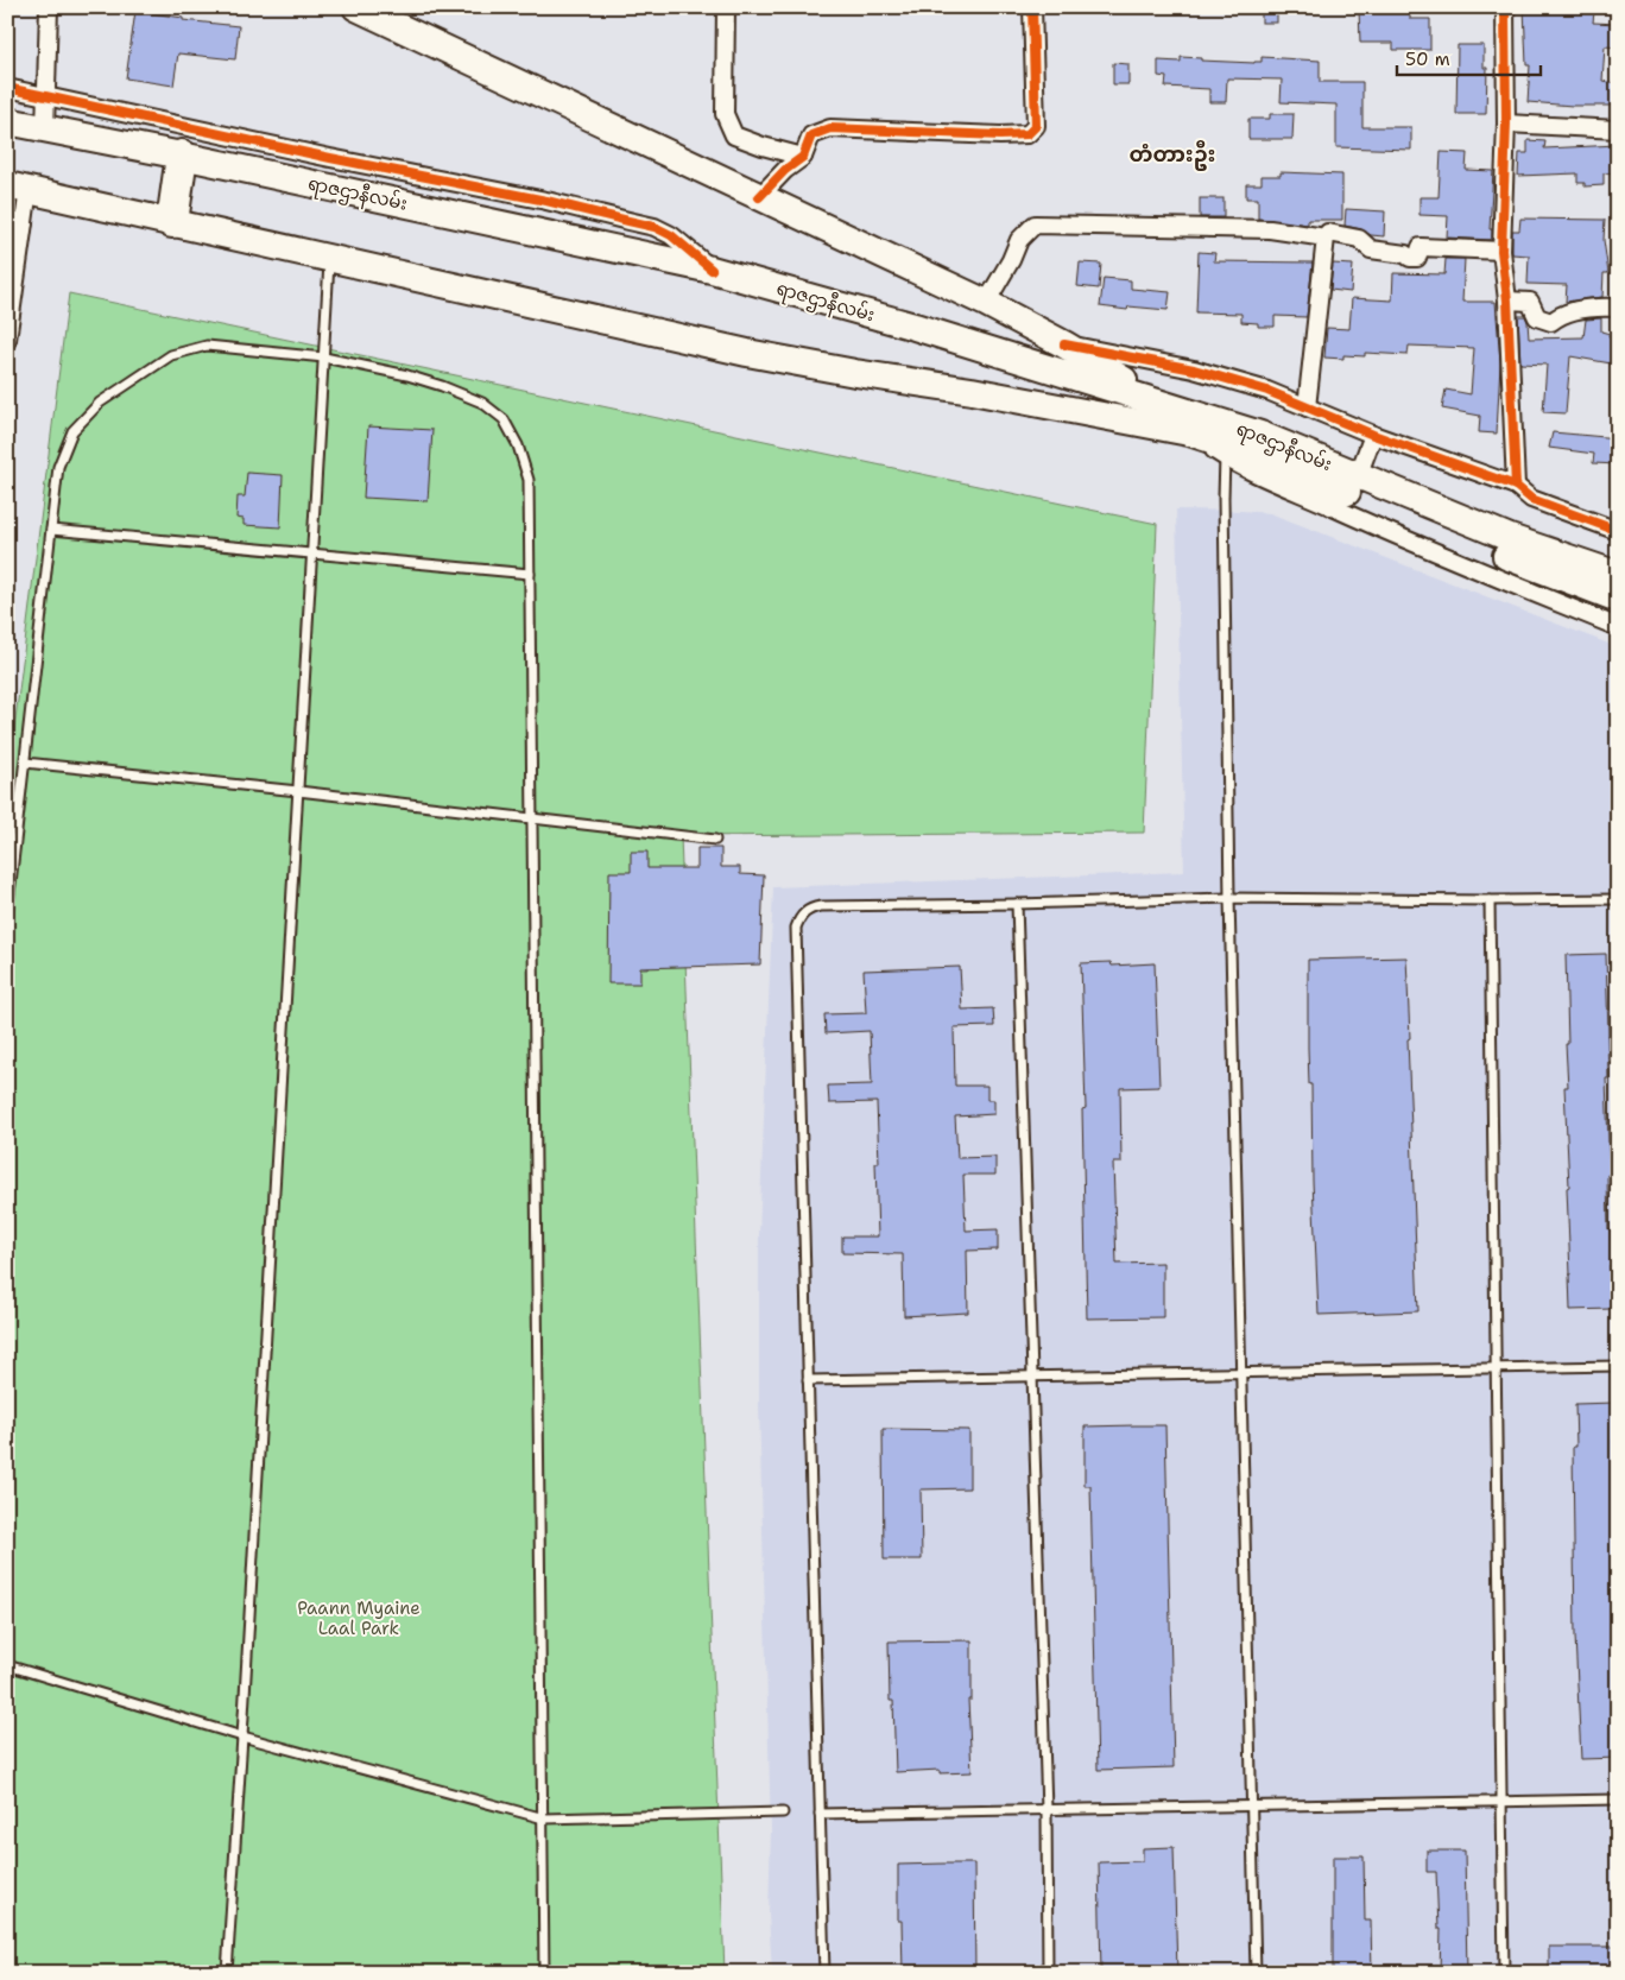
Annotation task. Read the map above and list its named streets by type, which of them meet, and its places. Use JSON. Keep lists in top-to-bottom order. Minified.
{"streets":{"main road":["ရာဇဌာနီလမ်း"]},"districts":["တံတားဦး"],"parks":["Paann Myaine Laal Park"],"scale_bar":"50 m"}
